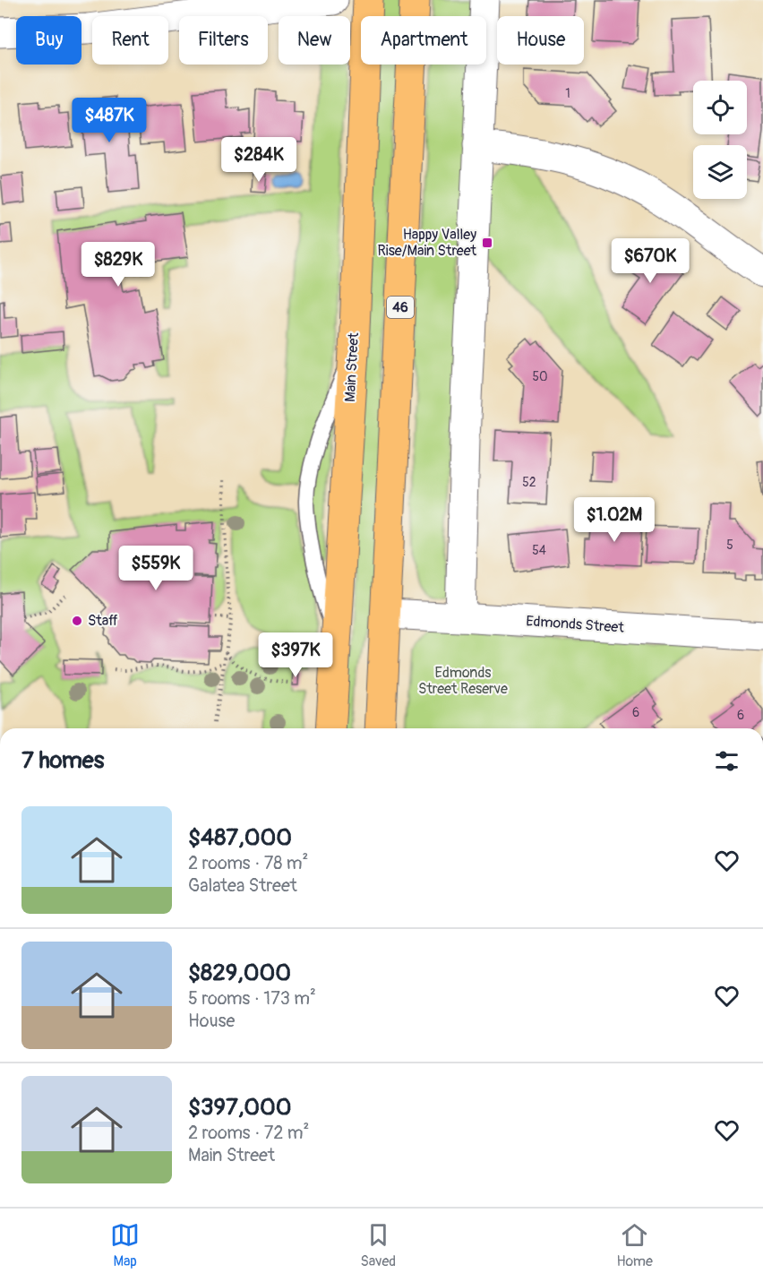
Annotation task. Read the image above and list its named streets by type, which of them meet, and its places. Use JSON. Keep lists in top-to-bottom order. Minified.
{"streets":{"main road":["46","Main Street"],"street":["Edmonds Street"]},"crossings":[["46","Edmonds Street"]],"parks":["Edmonds Street Reserve"],"places":{"transit":["Happy Valley Rise/Main Street"],"other":["Staff"]},"house_numbers":["1","50","52","5","54","6","6"],"page":{"chip":["Buy","Rent","Filters","New","Apartment","House"],"price":["$487K","$284K","$670K","$829K","$1.02M","$559K","$397K"],"heading":"7 homes","list":[{"name":"$487,000","note":"2 rooms · 78 m² · Galatea Street"},{"name":"$829,000","note":"5 rooms · 173 m² · House"},{"name":"$397,000","note":"2 rooms · 72 m² · Main Street"}],"tabs":["Map","Saved","Home"]}}
